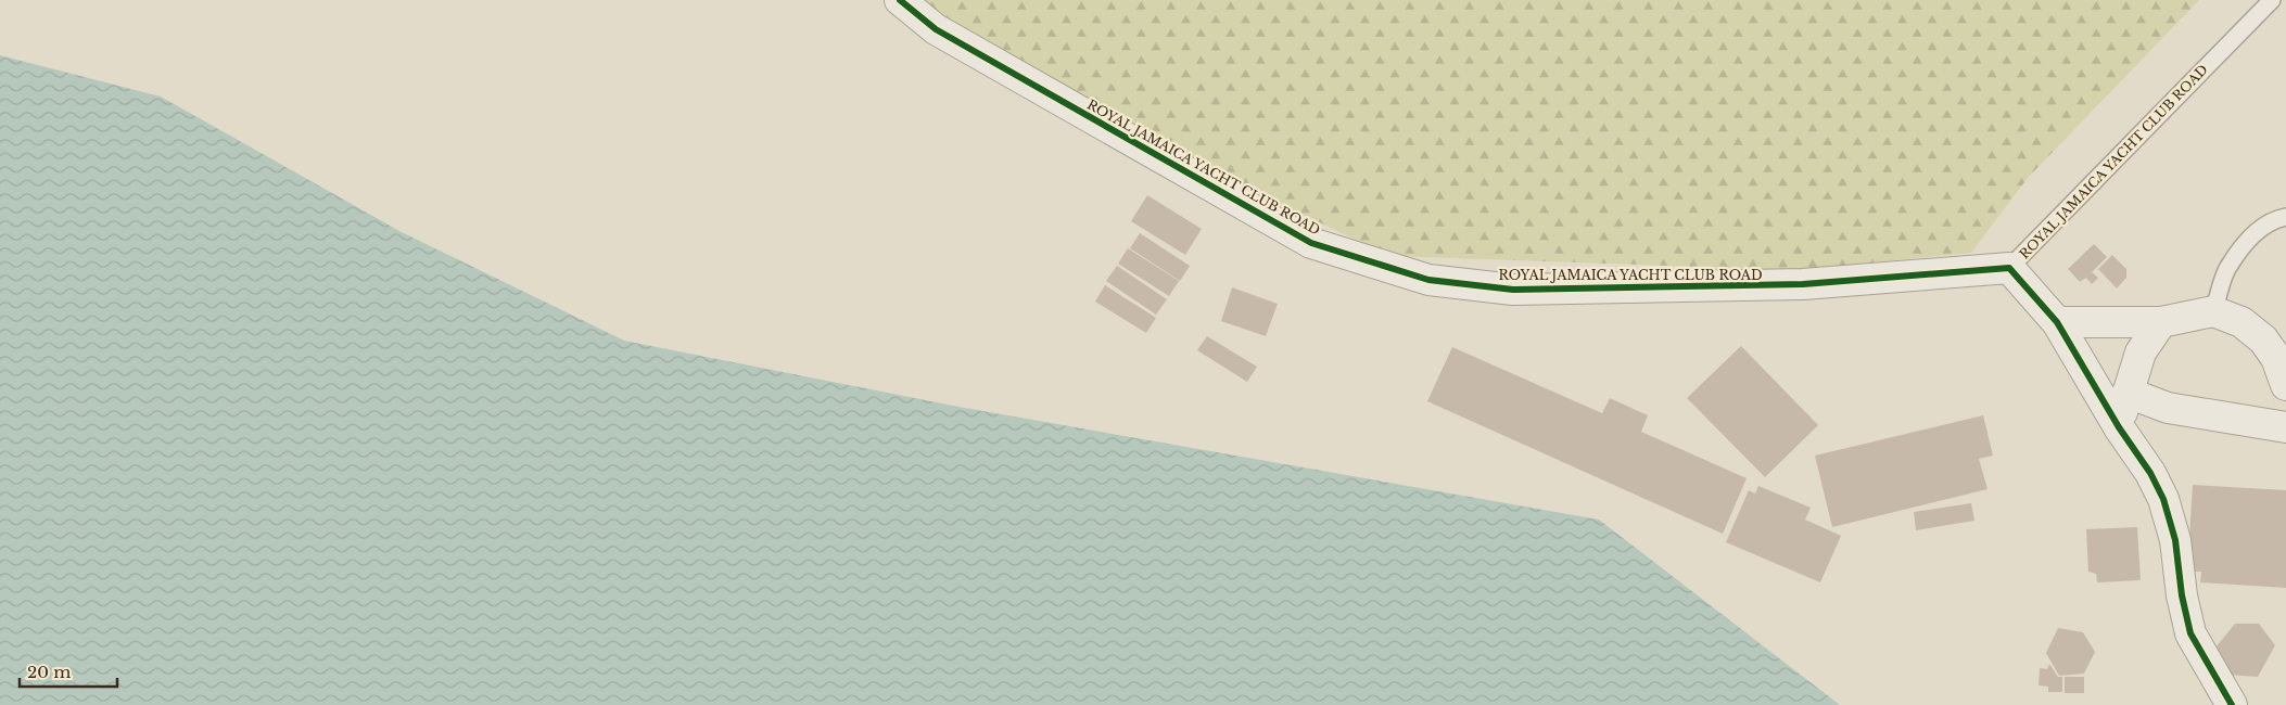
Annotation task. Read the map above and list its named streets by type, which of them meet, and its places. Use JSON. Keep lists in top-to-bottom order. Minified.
{"streets":{"street":["ROYAL JAMAICA YACHT CLUB ROAD"]},"scale_bar":"20 m"}
